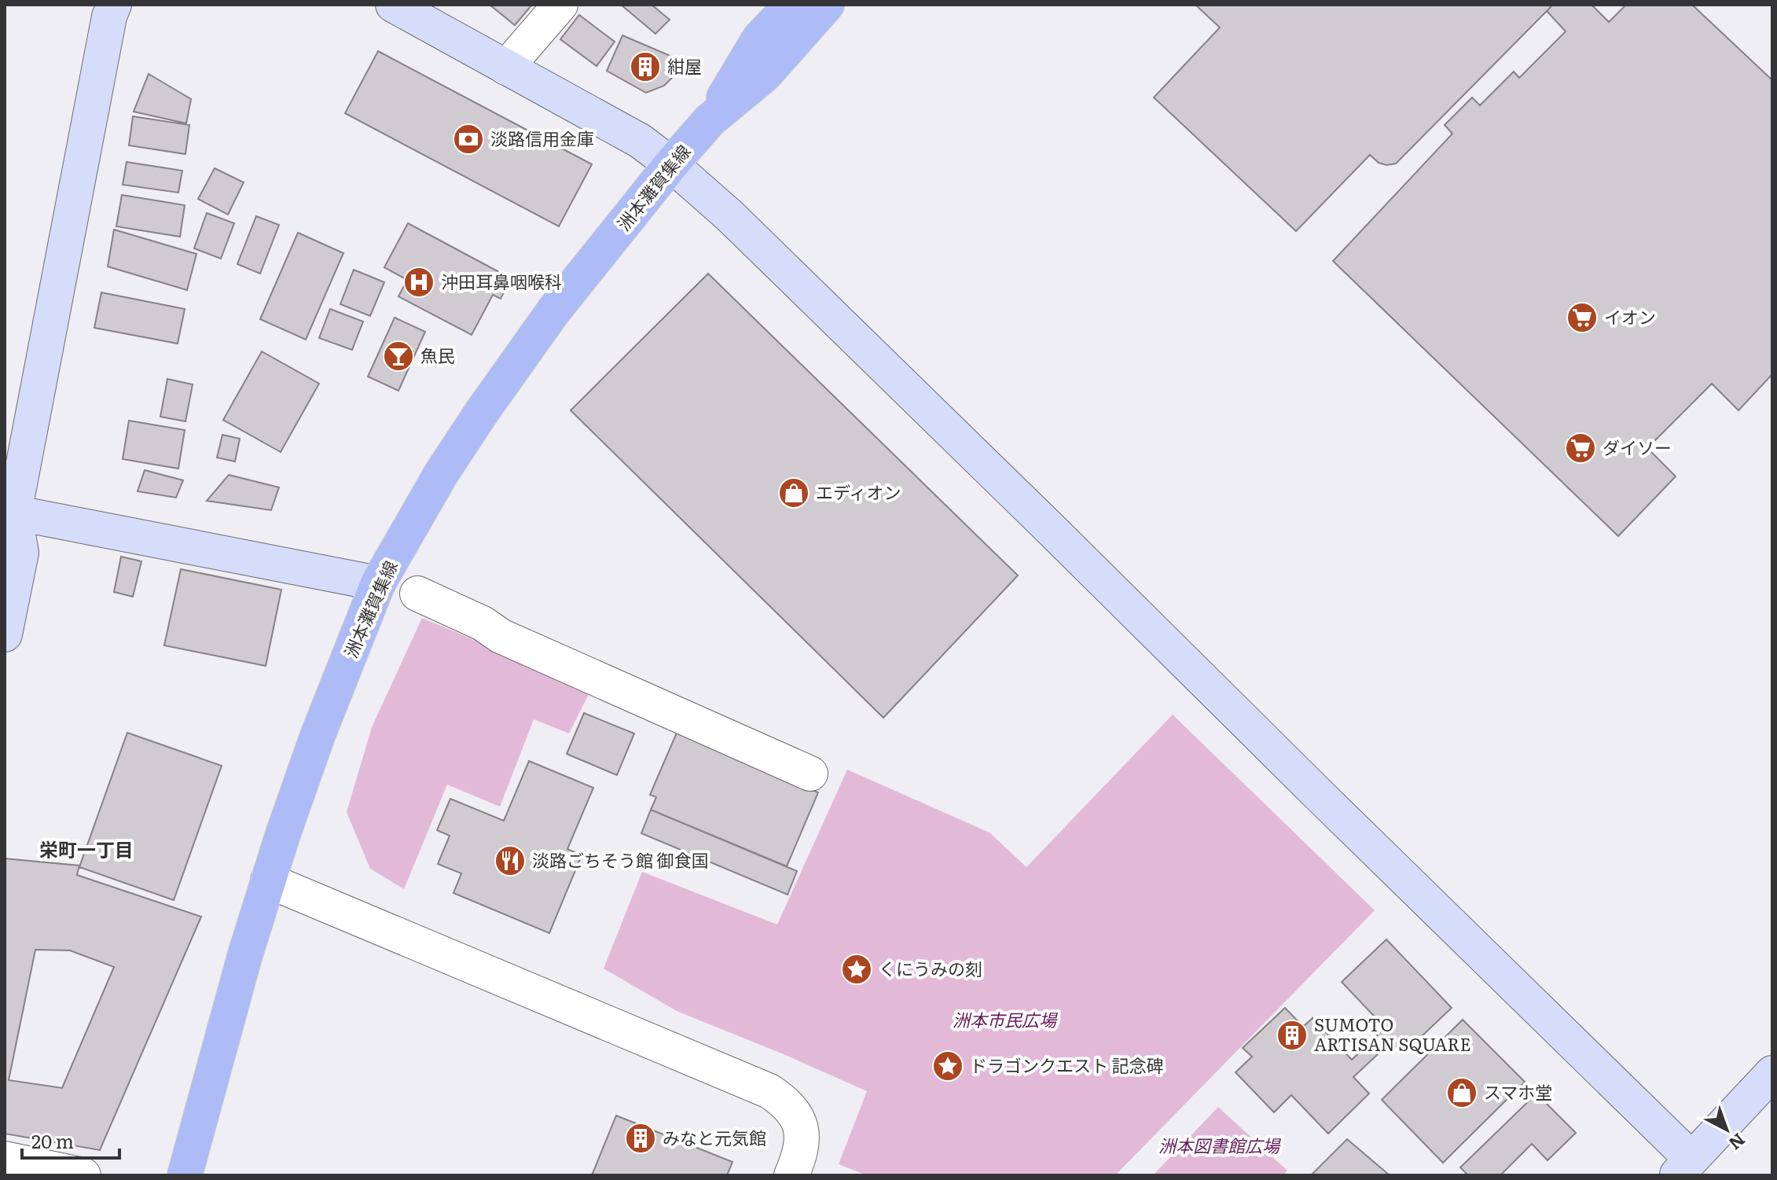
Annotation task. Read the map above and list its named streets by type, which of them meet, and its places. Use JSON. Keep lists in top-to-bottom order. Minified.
{"streets":{"main road":["洲本灘賀集線"]},"districts":["栄町一丁目"],"parks":["洲本市民広場","洲本図書館広場"],"places":{"building":["紺屋","SUMOTO ARTISAN SQUARE","みなと元気館"],"bank":["淡路信用金庫"],"hospital":["沖田耳鼻咽喉科"],"supermarket":["イオン","ダイソー"],"bar":["魚民"],"shop":["エディオン","スマホ堂"],"restaurant":["淡路ごちそう館 御食国"],"place":["くにうみの刻","ドラゴンクエスト 記念碑"]},"scale_bar":"20 m","north":"bottom right"}
